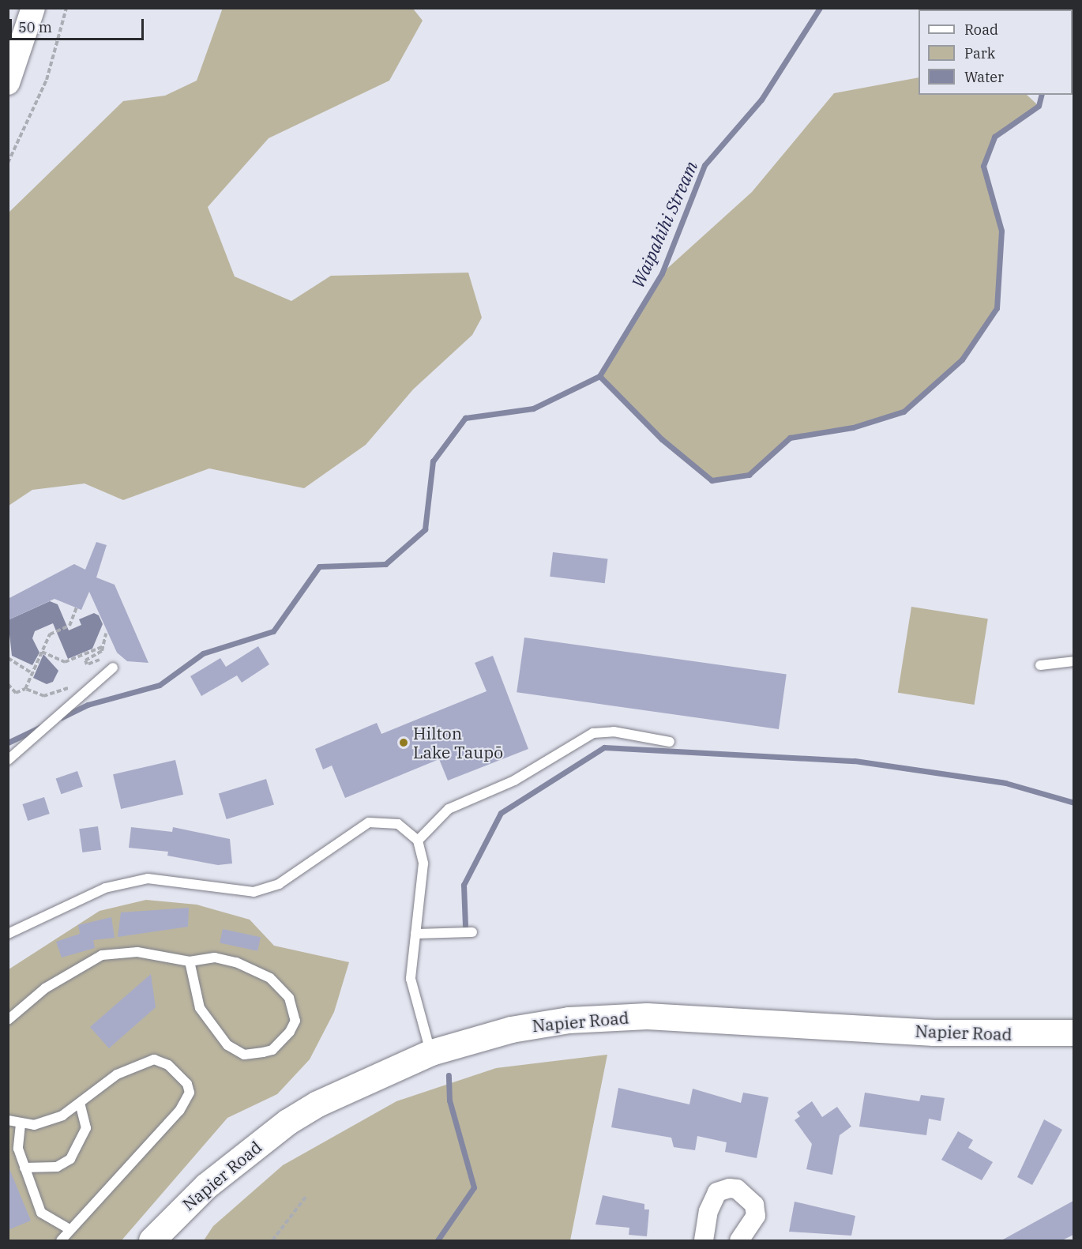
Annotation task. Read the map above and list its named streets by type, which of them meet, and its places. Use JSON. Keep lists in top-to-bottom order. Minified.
{"streets":{"main road":["Napier Road"]},"water":["Waipahihi Stream"],"places":["Hilton Lake Taupō"],"legend":["Road","Park","Water"],"scale_bar":"50 m"}
